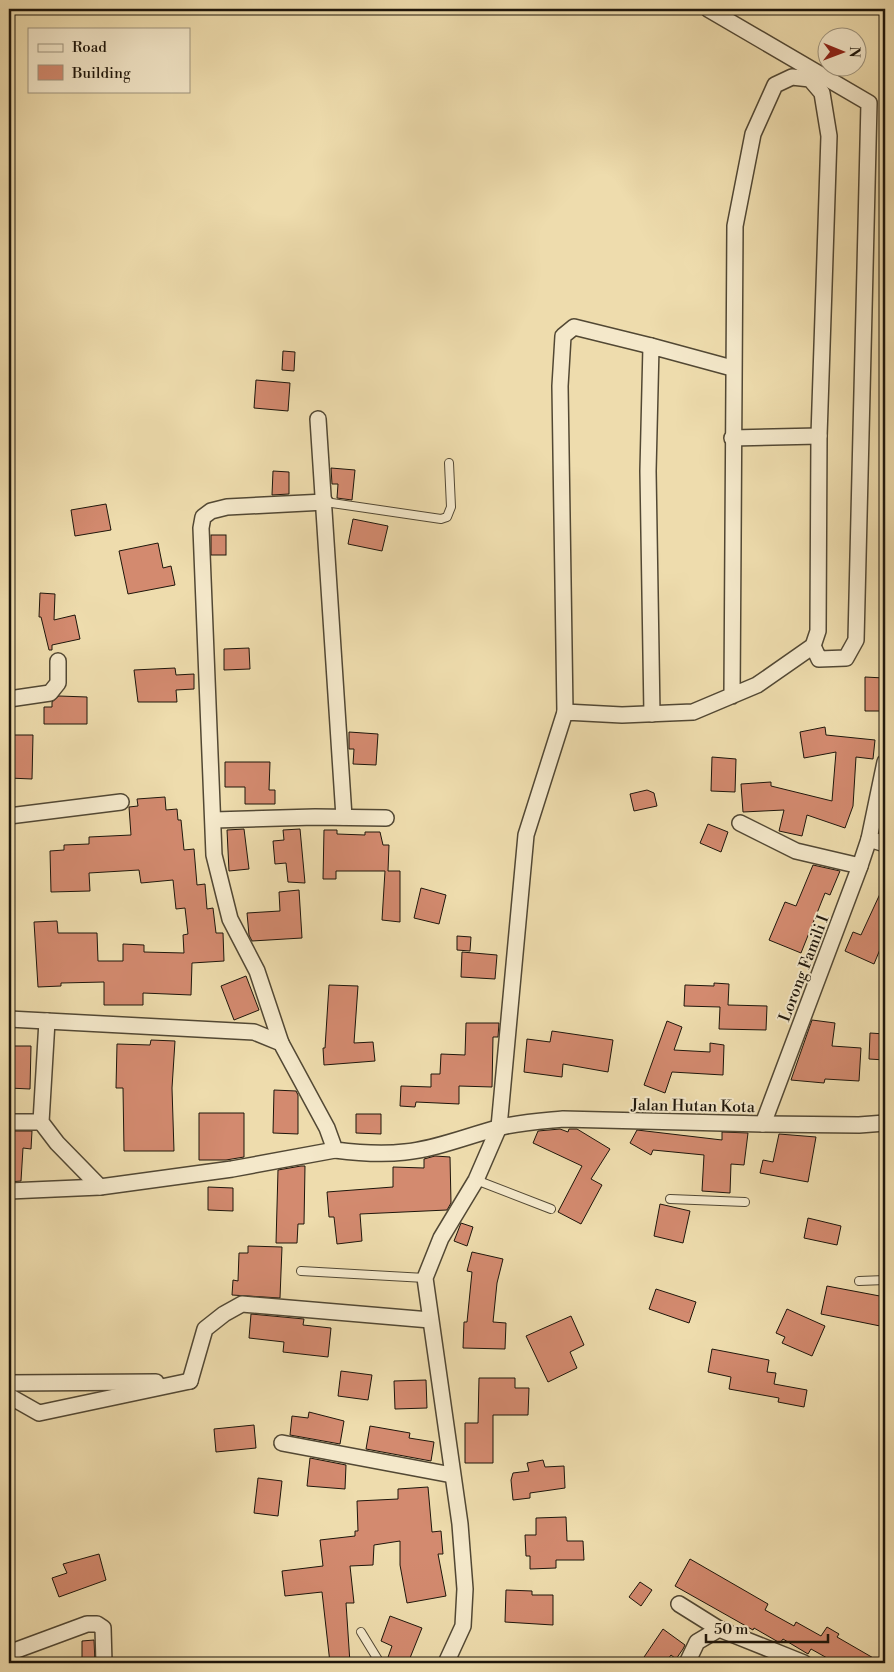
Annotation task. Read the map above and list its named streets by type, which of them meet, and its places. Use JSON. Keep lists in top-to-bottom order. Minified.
{"streets":{"street":["Lorong Famili I","Jalan Hutan Kota"]},"crossings":[["Lorong Famili I","Jalan Hutan Kota"]],"legend":["Road","Building"],"scale_bar":"50 m","north":"right"}
